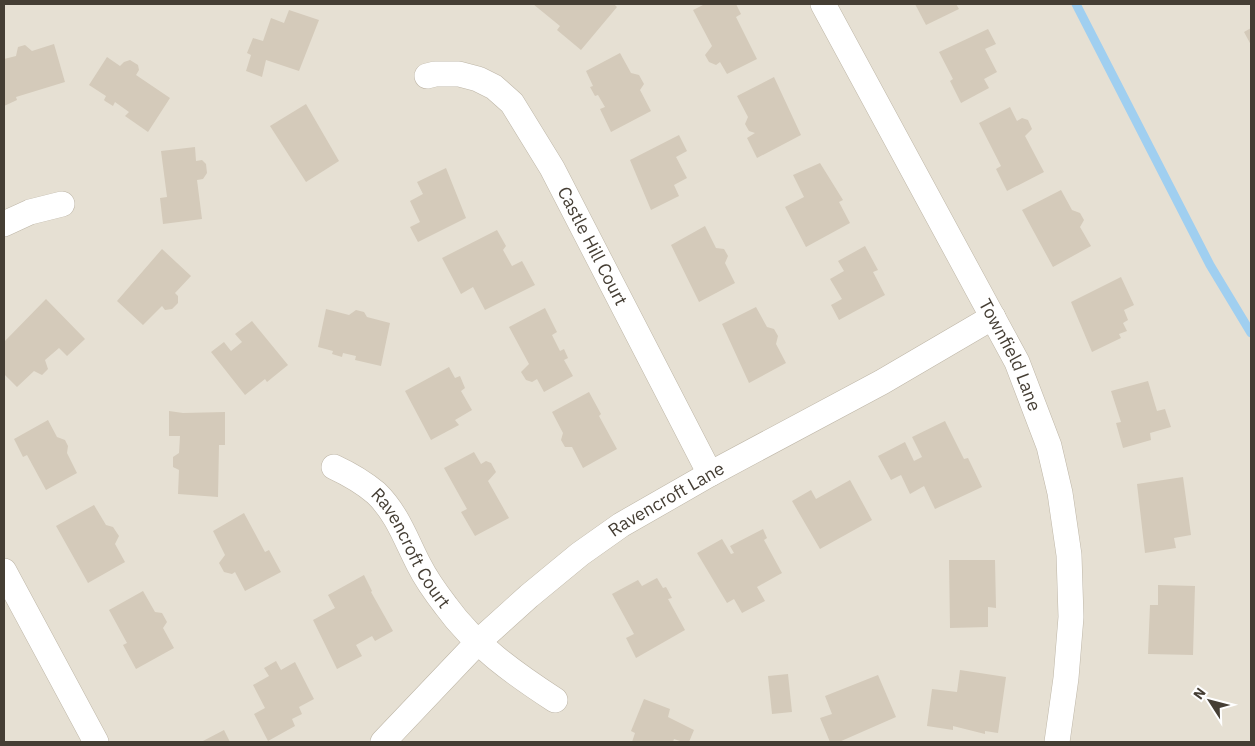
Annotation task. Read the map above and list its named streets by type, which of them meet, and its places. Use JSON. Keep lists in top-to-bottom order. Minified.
{"streets":{"street":["Castle Hill Court","Townfield Lane","Ravencroft Lane","Ravencroft Court"]},"crossings":[["Castle Hill Court","Ravencroft Lane"],["Townfield Lane","Ravencroft Lane"],["Ravencroft Lane","Ravencroft Court"]],"north":"top left"}
